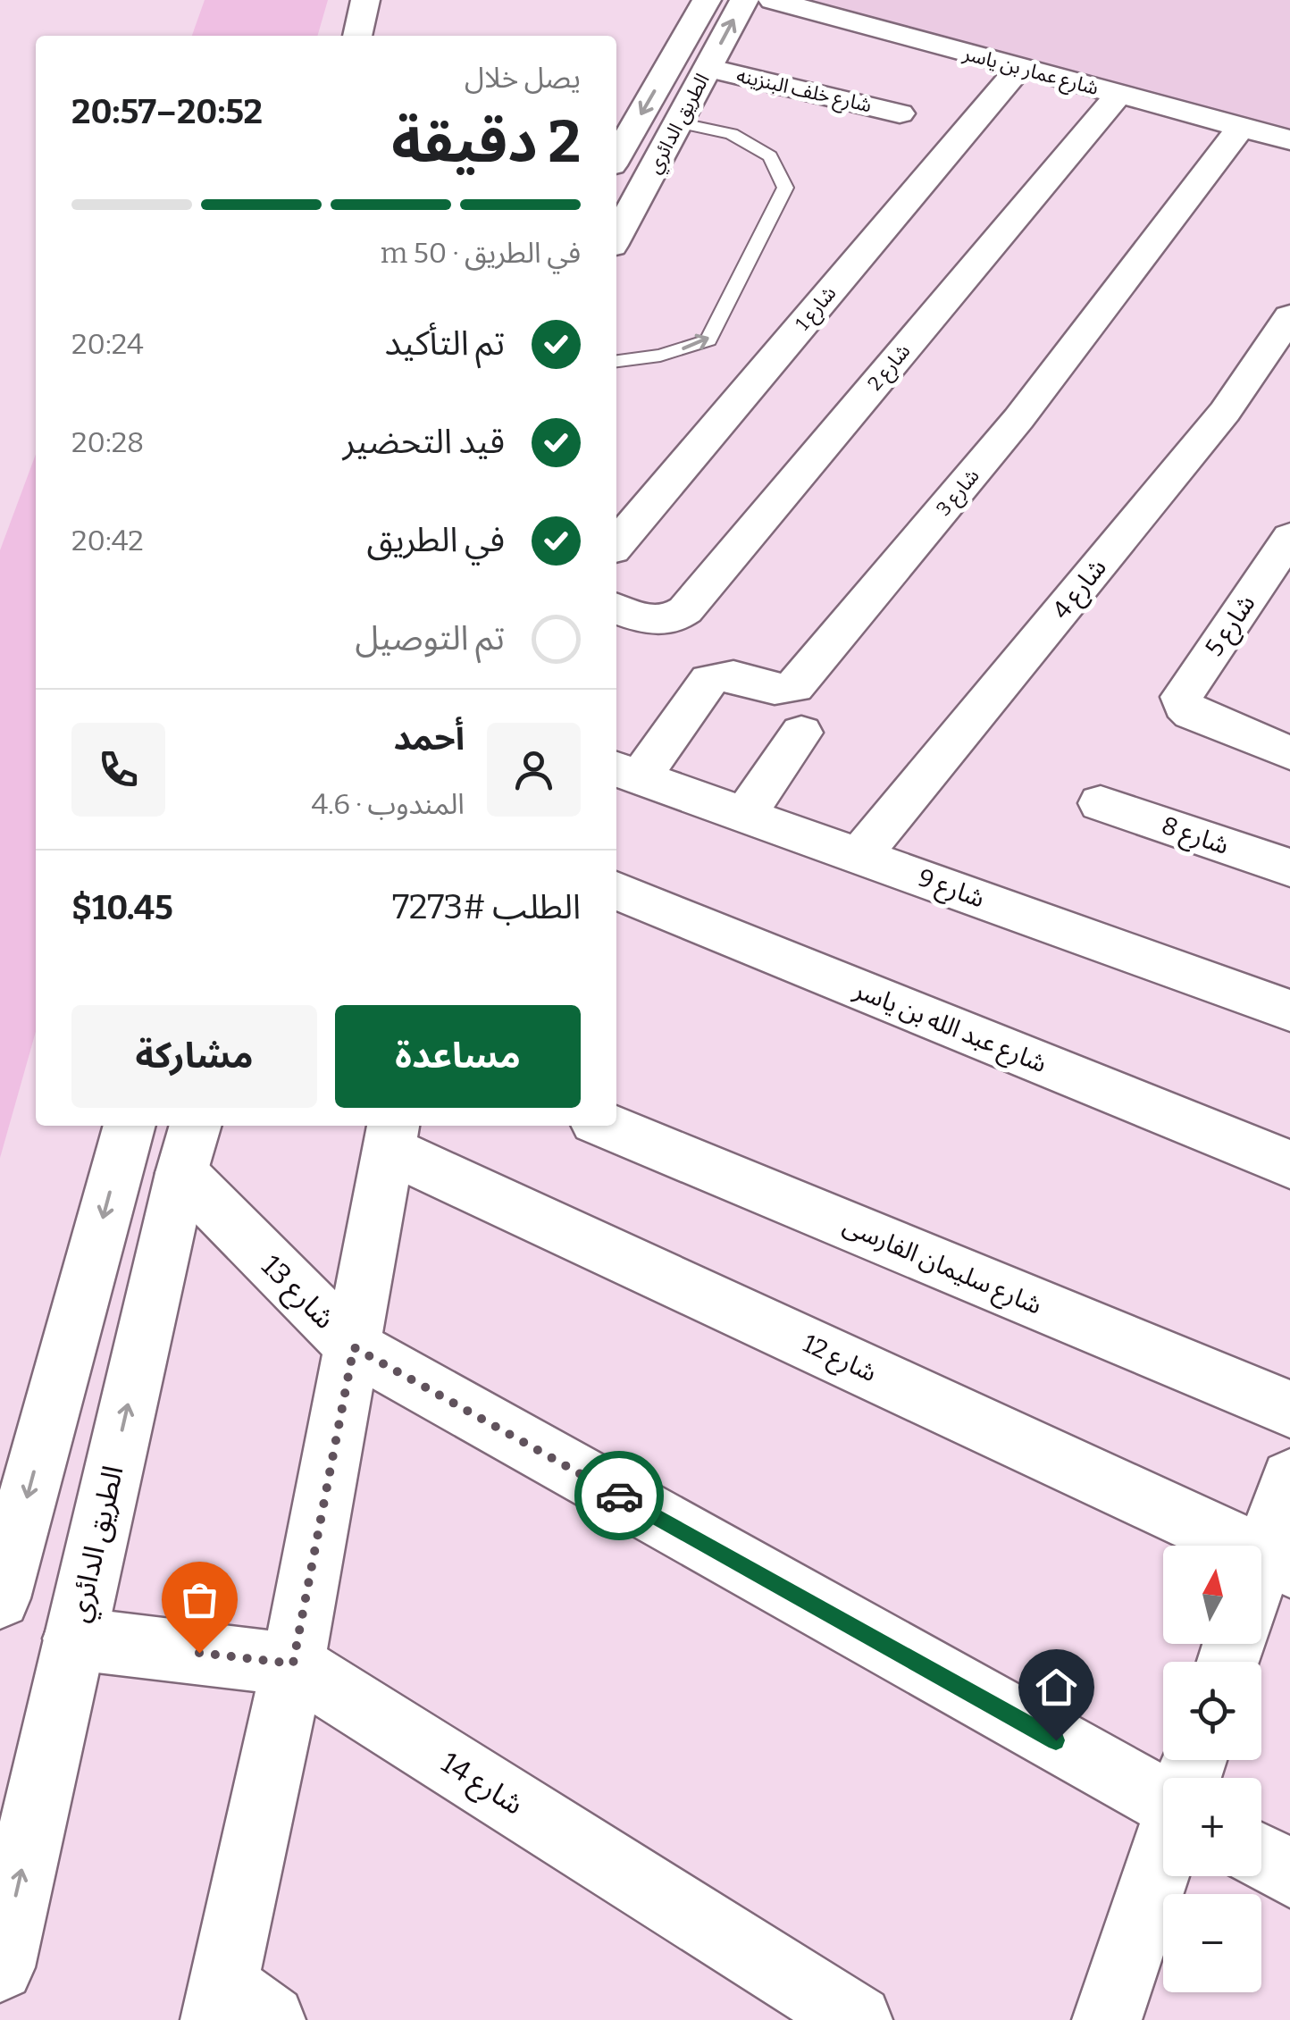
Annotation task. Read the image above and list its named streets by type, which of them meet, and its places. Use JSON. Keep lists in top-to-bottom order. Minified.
{"streets":{"street":["شارع عمار بن ياسر","شارع خلف البنزينه","الطريق الدائري","شارع 1","شارع 2","شارع 3","شارع 4","شارع 5","شارع 8","شارع 9","شارع عبد الله بن ياسر","شارع سليمان الفارسى","شارع 13","شارع 12","شارع 14"]},"crossings":[["شارع عمار بن ياسر","شارع 1"],["شارع عمار بن ياسر","شارع 2"],["شارع عمار بن ياسر","شارع 3"],["شارع خلف البنزينه","الطريق الدائري"],["الطريق الدائري","شارع 13"],["الطريق الدائري","شارع 14"],["شارع 3","شارع 9"],["شارع 4","شارع 9"]],"north":"top","page":{"heading":["2 دقيقة","يصل خلال","20:52–20:57"],"panel":["أحمد","المندوب · 4.6","الطلب #7273","$10.45"],"bar":"في الطريق · 50 m","list":[["تم التأكيد","20:24"],["قيد التحضير","20:28"],["في الطريق","20:42"],"تم التوصيل"],"buttons":["مساعدة","مشاركة"],"map_buttons":["+","−"]}}
